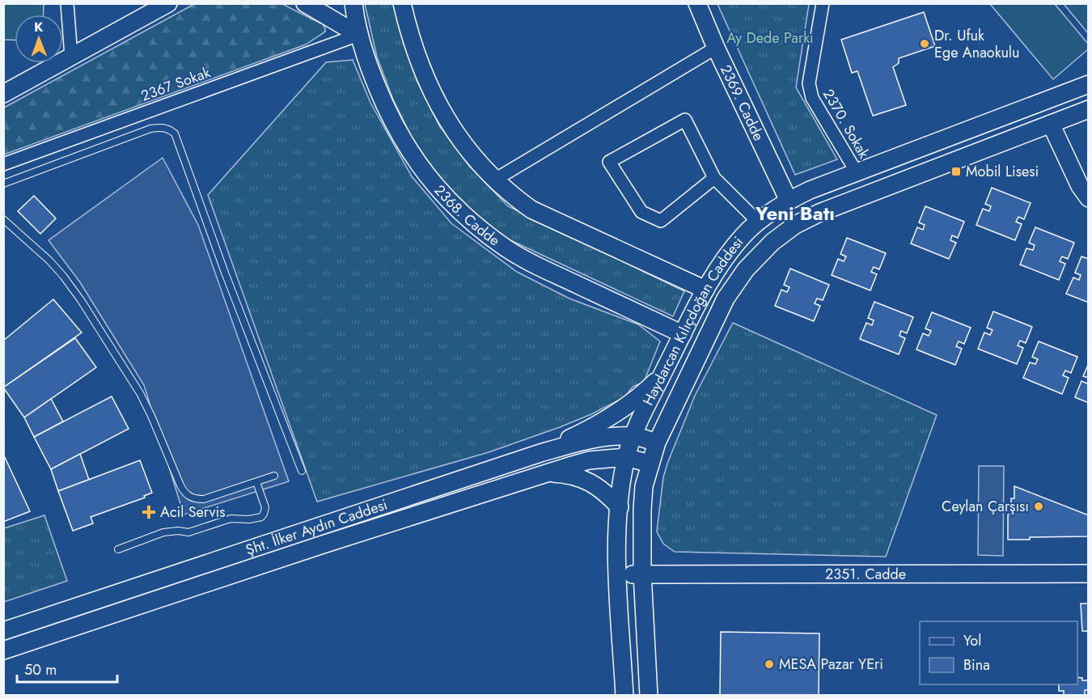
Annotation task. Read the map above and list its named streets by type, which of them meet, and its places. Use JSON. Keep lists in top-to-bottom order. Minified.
{"streets":{"main road":["2369. Cadde","2368. Cadde","Haydarcan Kılıçdoğan Caddesi","Şht. İlker Aydın Caddesi","2351. Cadde"],"street":["2367 Sokak","2370. Sokak"]},"crossings":[["2367 Sokak","2368. Cadde"],["2369. Cadde","Haydarcan Kılıçdoğan Caddesi"],["2370. Sokak","Haydarcan Kılıçdoğan Caddesi"],["2368. Cadde","Haydarcan Kılıçdoğan Caddesi"],["Haydarcan Kılıçdoğan Caddesi","Şht. İlker Aydın Caddesi"],["Haydarcan Kılıçdoğan Caddesi","2351. Cadde"]],"districts":["Yeni Batı"],"parks":["Ay Dede Parkı"],"places":{"other":["Dr. Ufuk Ege Anaokulu","Ceylan Çarşısı","MESA Pazar YEri"],"transit":["Mobil Lisesi"],"health":["Acil Servis"]},"legend":["Yol","Bina"],"scale_bar":"50 m","north":"top"}
